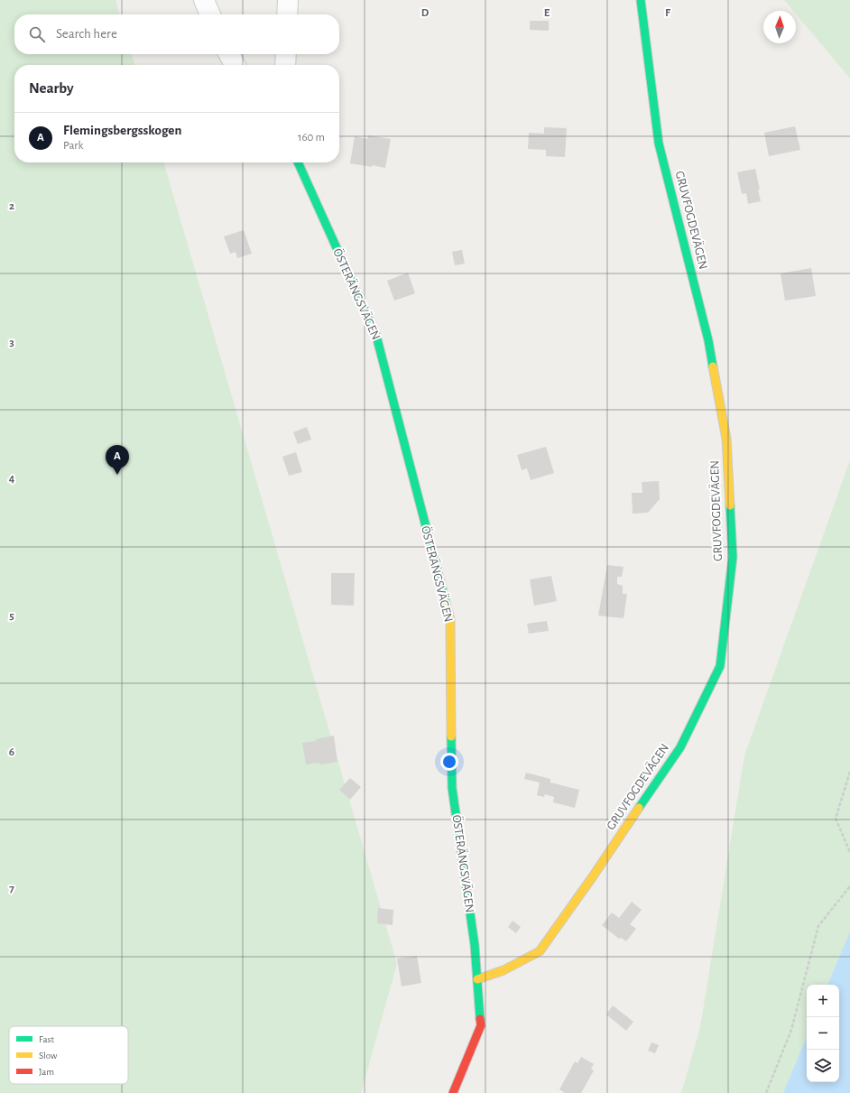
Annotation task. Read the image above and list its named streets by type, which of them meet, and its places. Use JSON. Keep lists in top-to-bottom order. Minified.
{"streets":{"street":["GRUVFOGDEVÄGEN","ÖSTERÄNGSVÄGEN"]},"crossings":[["GRUVFOGDEVÄGEN","ÖSTERÄNGSVÄGEN"]],"legend":["Fast","Slow","Jam"],"north":"top","page":{"search":"Search here","heading":"Nearby","list":[{"mark":"A","name":"Flemingsbergsskogen","note":"Park","value":"160 m"}],"pins":"A","map_buttons":["+","−"]},"grid":{"columns":["D","E","F"],"rows":["2","3","4","5","6","7"]}}
